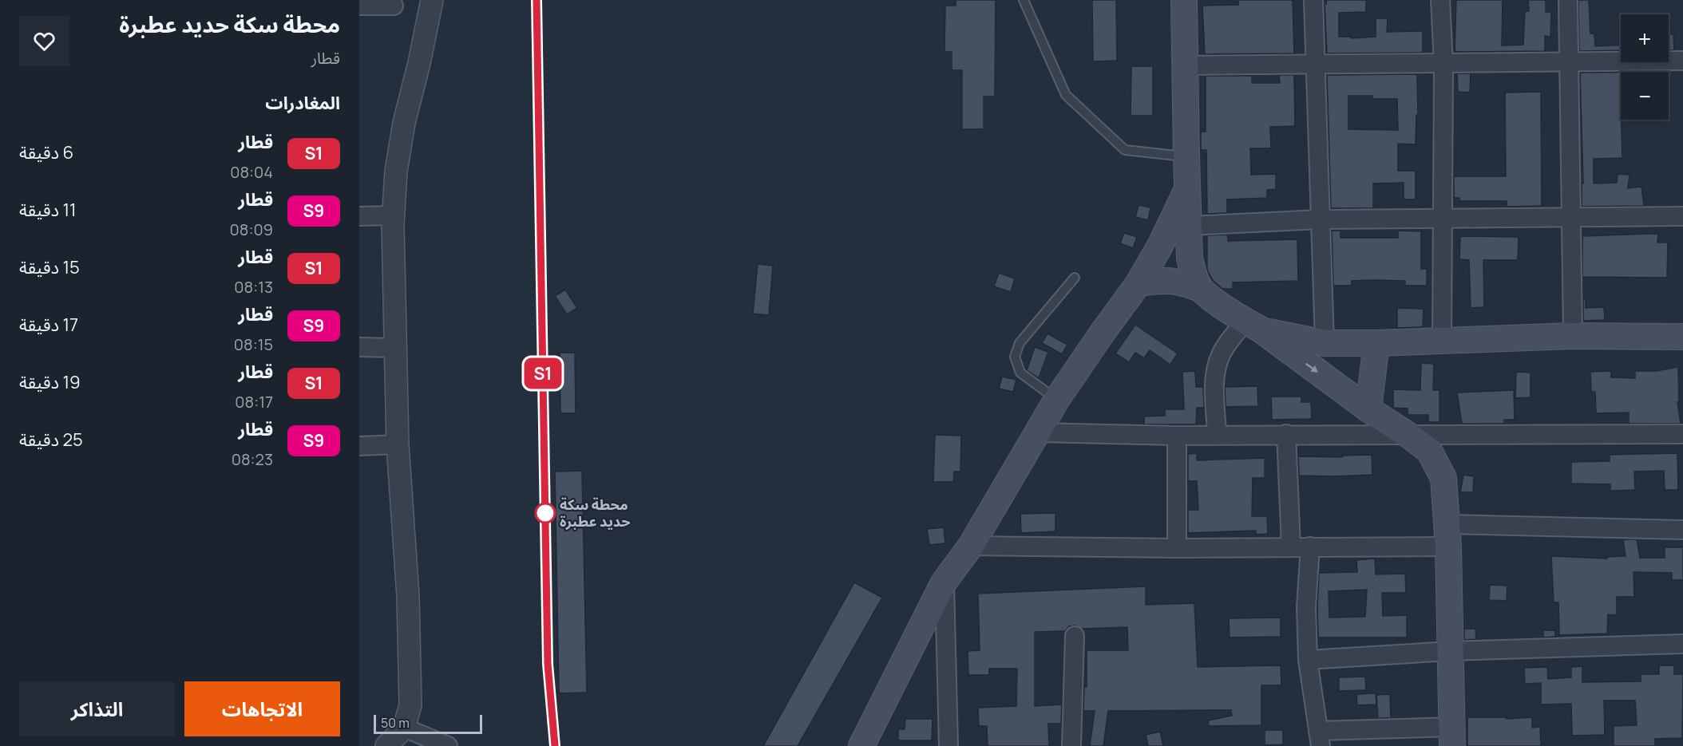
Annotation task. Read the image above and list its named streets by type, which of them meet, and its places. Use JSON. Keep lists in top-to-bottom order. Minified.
{"places":["محطة سكة حديد عطبرة"],"scale_bar":"50 m","page":{"on_map":"S1","heading":[["محطة سكة حديد عطبرة","قطار"],"المغادرات"],"map_buttons":["+","−"],"list":[{"mark":"S1","name":"قطار","note":"08:04","value":"6 دقيقة"},{"mark":"S9","name":"قطار","note":"08:09","value":"11 دقيقة"},{"mark":"S1","name":"قطار","note":"08:13","value":"15 دقيقة"},{"mark":"S9","name":"قطار","note":"08:15","value":"17 دقيقة"},{"mark":"S1","name":"قطار","note":"08:17","value":"19 دقيقة"},{"mark":"S9","name":"قطار","note":"08:23","value":"25 دقيقة"}],"buttons":["الاتجاهات","التذاكر"],"scale":"50 m"}}
